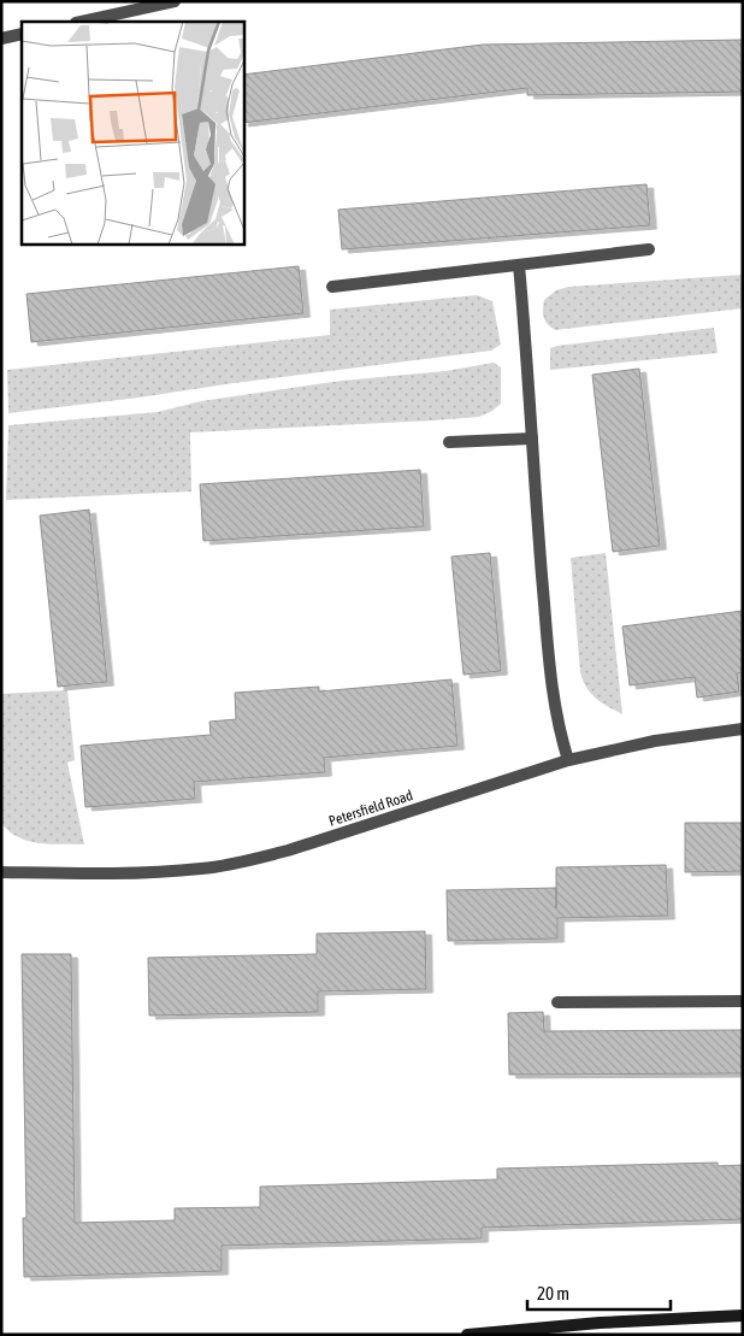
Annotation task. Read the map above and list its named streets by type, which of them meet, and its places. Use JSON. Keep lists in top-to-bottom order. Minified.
{"streets":{"street":["Petersfield Road"]},"scale_bar":"20 m"}
